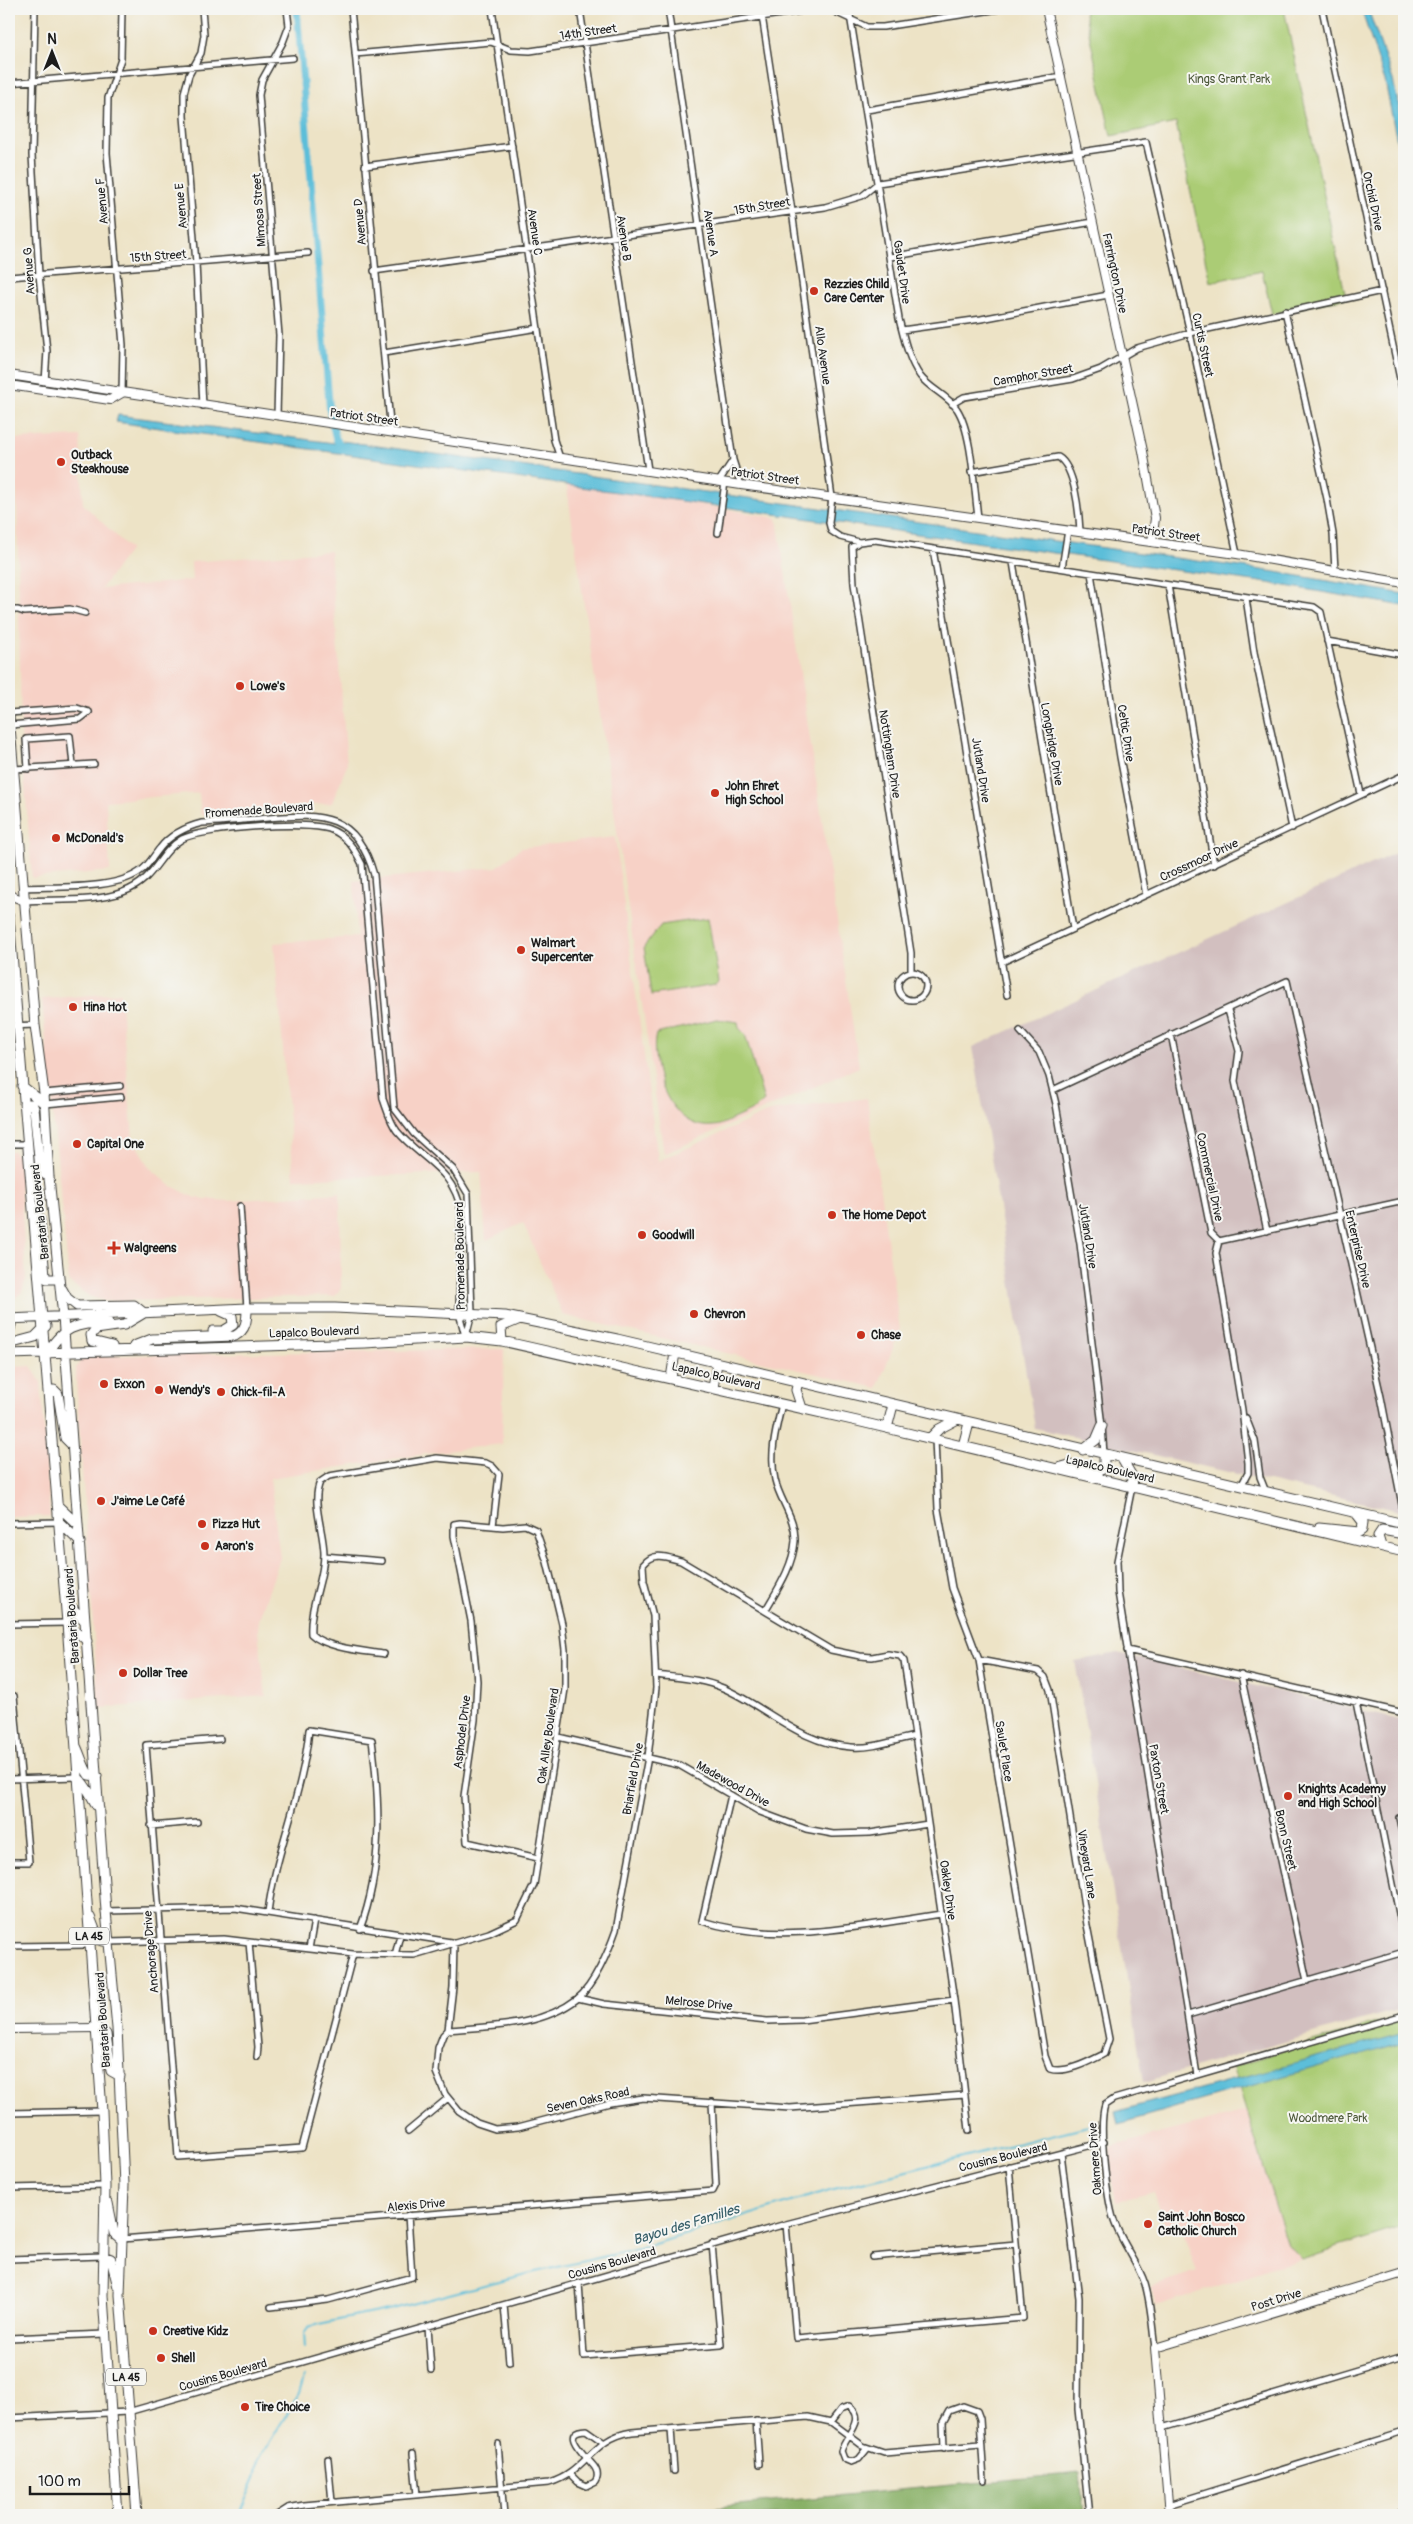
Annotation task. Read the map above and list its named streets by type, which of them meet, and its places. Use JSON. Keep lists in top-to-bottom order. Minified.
{"streets":{"main road":["Farrington Drive","Patriot Street","Barataria Boulevard","Lapalco Boulevard","LA 45","Oakmere Drive","Post Drive"],"street":["14th Street","Avenue F","Orchid Drive","Avenue E","15th Street","Mimosa Street","Avenue D","Avenue C","Avenue A","Avenue B","Avenue G","Gaudet Drive","Curtis Street","Allo Avenue","Camphor Street","Celtic Drive","Longbridge Drive","Nottingham Drive","Jutland Drive","Promenade Boulevard","Crossmoor Drive","Commercial Drive","Enterprise Drive","Asphodel Drive","Oak Alley Boulevard","Saulet Place","Briarfield Drive","Paxton Street","Madewood Drive","Bonn Street","Vineyard Lane","Oakley Drive","Anchorage Drive","Melrose Drive","Seven Oaks Road","Cousins Boulevard","Alexis Drive"]},"crossings":[["14th Street","Avenue D"],["14th Street","Avenue C"],["14th Street","Avenue A"],["14th Street","Avenue B"],["14th Street","Gaudet Drive"],["14th Street","Allo Avenue"],["Avenue F","15th Street"],["Avenue F","Patriot Street"],["Orchid Drive","Camphor Street"],["Avenue E","15th Street"],["Avenue E","Patriot Street"],["15th Street","Mimosa Street"],["15th Street","Avenue D"],["15th Street","Avenue C"],["15th Street","Avenue A"],["15th Street","Avenue B"],["15th Street","Avenue G"],["15th Street","Gaudet Drive"],["15th Street","Farrington Drive"],["15th Street","Curtis Street"],["15th Street","Allo Avenue"],["Mimosa Street","Patriot Street"],["Avenue D","Patriot Street"],["Avenue C","Patriot Street"],["Avenue A","Patriot Street"],["Avenue B","Patriot Street"],["Avenue G","Patriot Street"],["Gaudet Drive","Camphor Street"],["Gaudet Drive","Patriot Street"],["Farrington Drive","Camphor Street"],["Farrington Drive","Patriot Street"],["Curtis Street","Camphor Street"],["Curtis Street","Patriot Street"],["Allo Avenue","Patriot Street"],["Allo Avenue","Nottingham Drive"],["Celtic Drive","Crossmoor Drive"],["Longbridge Drive","Crossmoor Drive"],["Jutland Drive","Crossmoor Drive"],["Jutland Drive","Lapalco Boulevard"],["Promenade Boulevard","Barataria Boulevard"],["Promenade Boulevard","Lapalco Boulevard"],["Commercial Drive","Lapalco Boulevard"],["Barataria Boulevard","Lapalco Boulevard"],["Barataria Boulevard","Oak Alley Boulevard"],["Barataria Boulevard","Cousins Boulevard"],["Barataria Boulevard","Alexis Drive"],["Enterprise Drive","Lapalco Boulevard"],["Lapalco Boulevard","Saulet Place"],["Lapalco Boulevard","Paxton Street"],["Asphodel Drive","Oak Alley Boulevard"],["Oak Alley Boulevard","Madewood Drive"],["Oak Alley Boulevard","Anchorage Drive"],["Oak Alley Boulevard","Seven Oaks Road"],["Saulet Place","Vineyard Lane"],["Briarfield Drive","Madewood Drive"],["Briarfield Drive","Oakley Drive"],["Briarfield Drive","Melrose Drive"],["Paxton Street","Oakmere Drive"],["Madewood Drive","Oakley Drive"],["Oakley Drive","Melrose Drive"],["Oakley Drive","Seven Oaks Road"],["Seven Oaks Road","Alexis Drive"],["Cousins Boulevard","Oakmere Drive"],["Oakmere Drive","Post Drive"]],"water":["Bayou des Familles"],"parks":["Kings Grant Park","Woodmere Park"],"places":{"other":["Rezzies Child Care Center","Outback Steakhouse","Lowe's","John Ehret High School","McDonald's","Walmart Supercenter","Hina Hot","Capital One","The Home Depot","Goodwill","Chevron","Chase","Exxon","Wendy's","Chick-fil-A","J'aime Le Café","Pizza Hut","Aaron's","Dollar Tree","Knights Academy and High School","Saint John Bosco Catholic Church","Creative Kidz","Shell","Tire Choice"],"health":["Walgreens"]},"scale_bar":"100 m","north":"top"}
